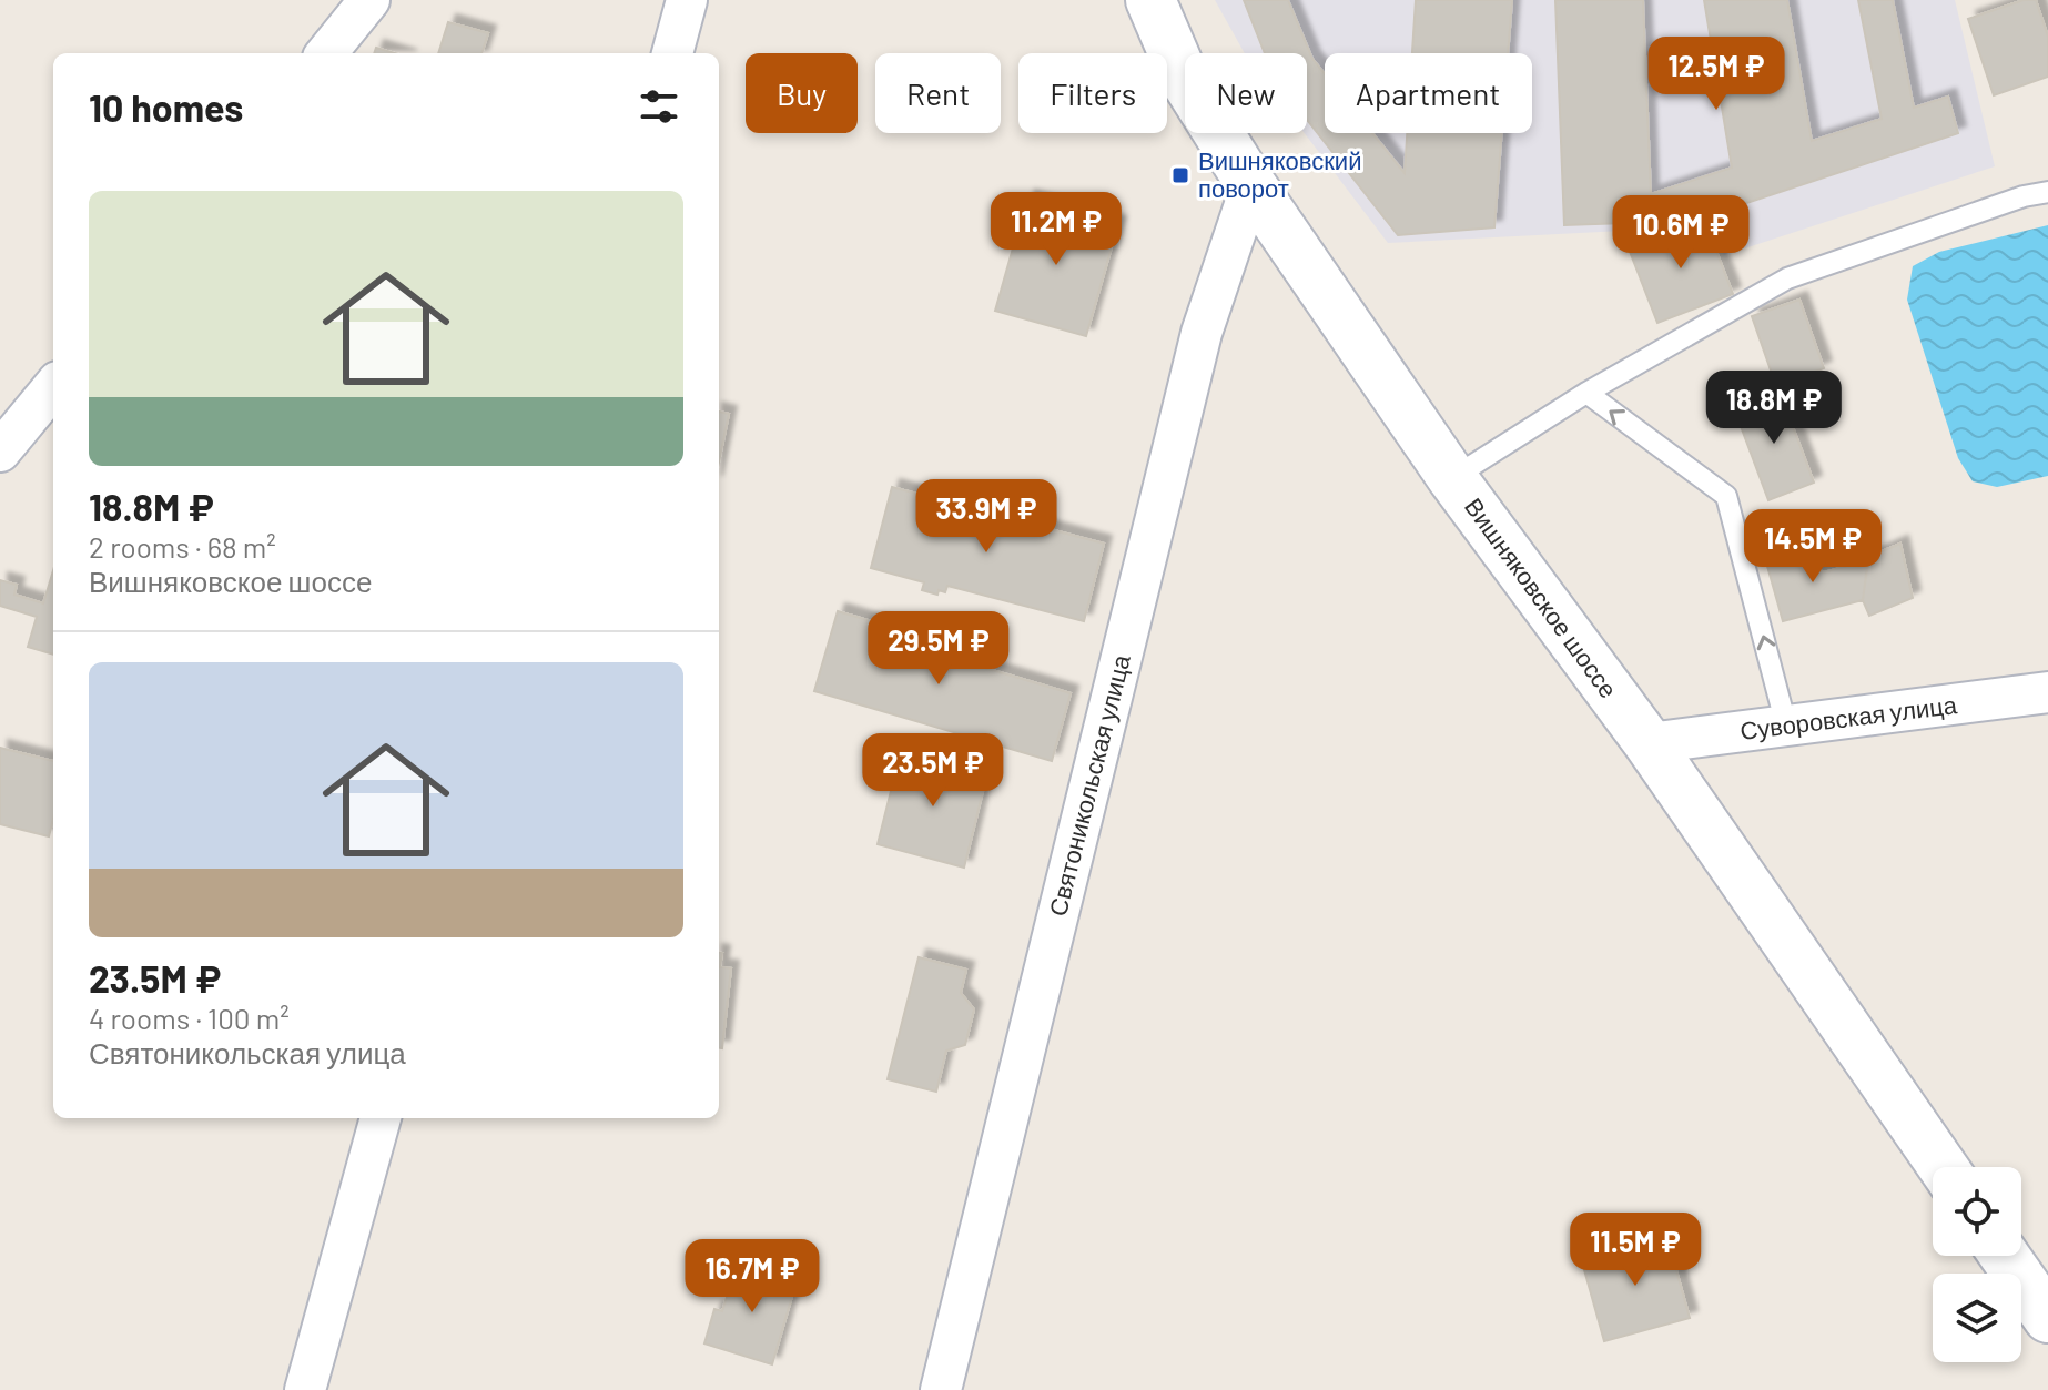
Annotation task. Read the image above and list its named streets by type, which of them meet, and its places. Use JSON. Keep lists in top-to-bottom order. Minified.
{"streets":{"street":["Вишняковское шоссе","Суворовская улица","Святоникольская улица"]},"crossings":[["Вишняковское шоссе","Суворовская улица"],["Вишняковское шоссе","Святоникольская улица"]],"places":{"transit":["Вишняковский поворот"]},"page":{"price":["12.5M ₽","11.2M ₽","10.6M ₽","18.8M ₽","33.9M ₽","14.5M ₽","29.5M ₽","23.5M ₽","11.5M ₽","16.7M ₽"],"chip":["Buy","Rent","Filters","New","Apartment"],"heading":"10 homes","list":[{"name":"18.8M ₽","note":"2 rooms · 68 m² · Вишняковское шоссе"},{"name":"23.5M ₽","note":"4 rooms · 100 m² · Святоникольская улица"}]}}
